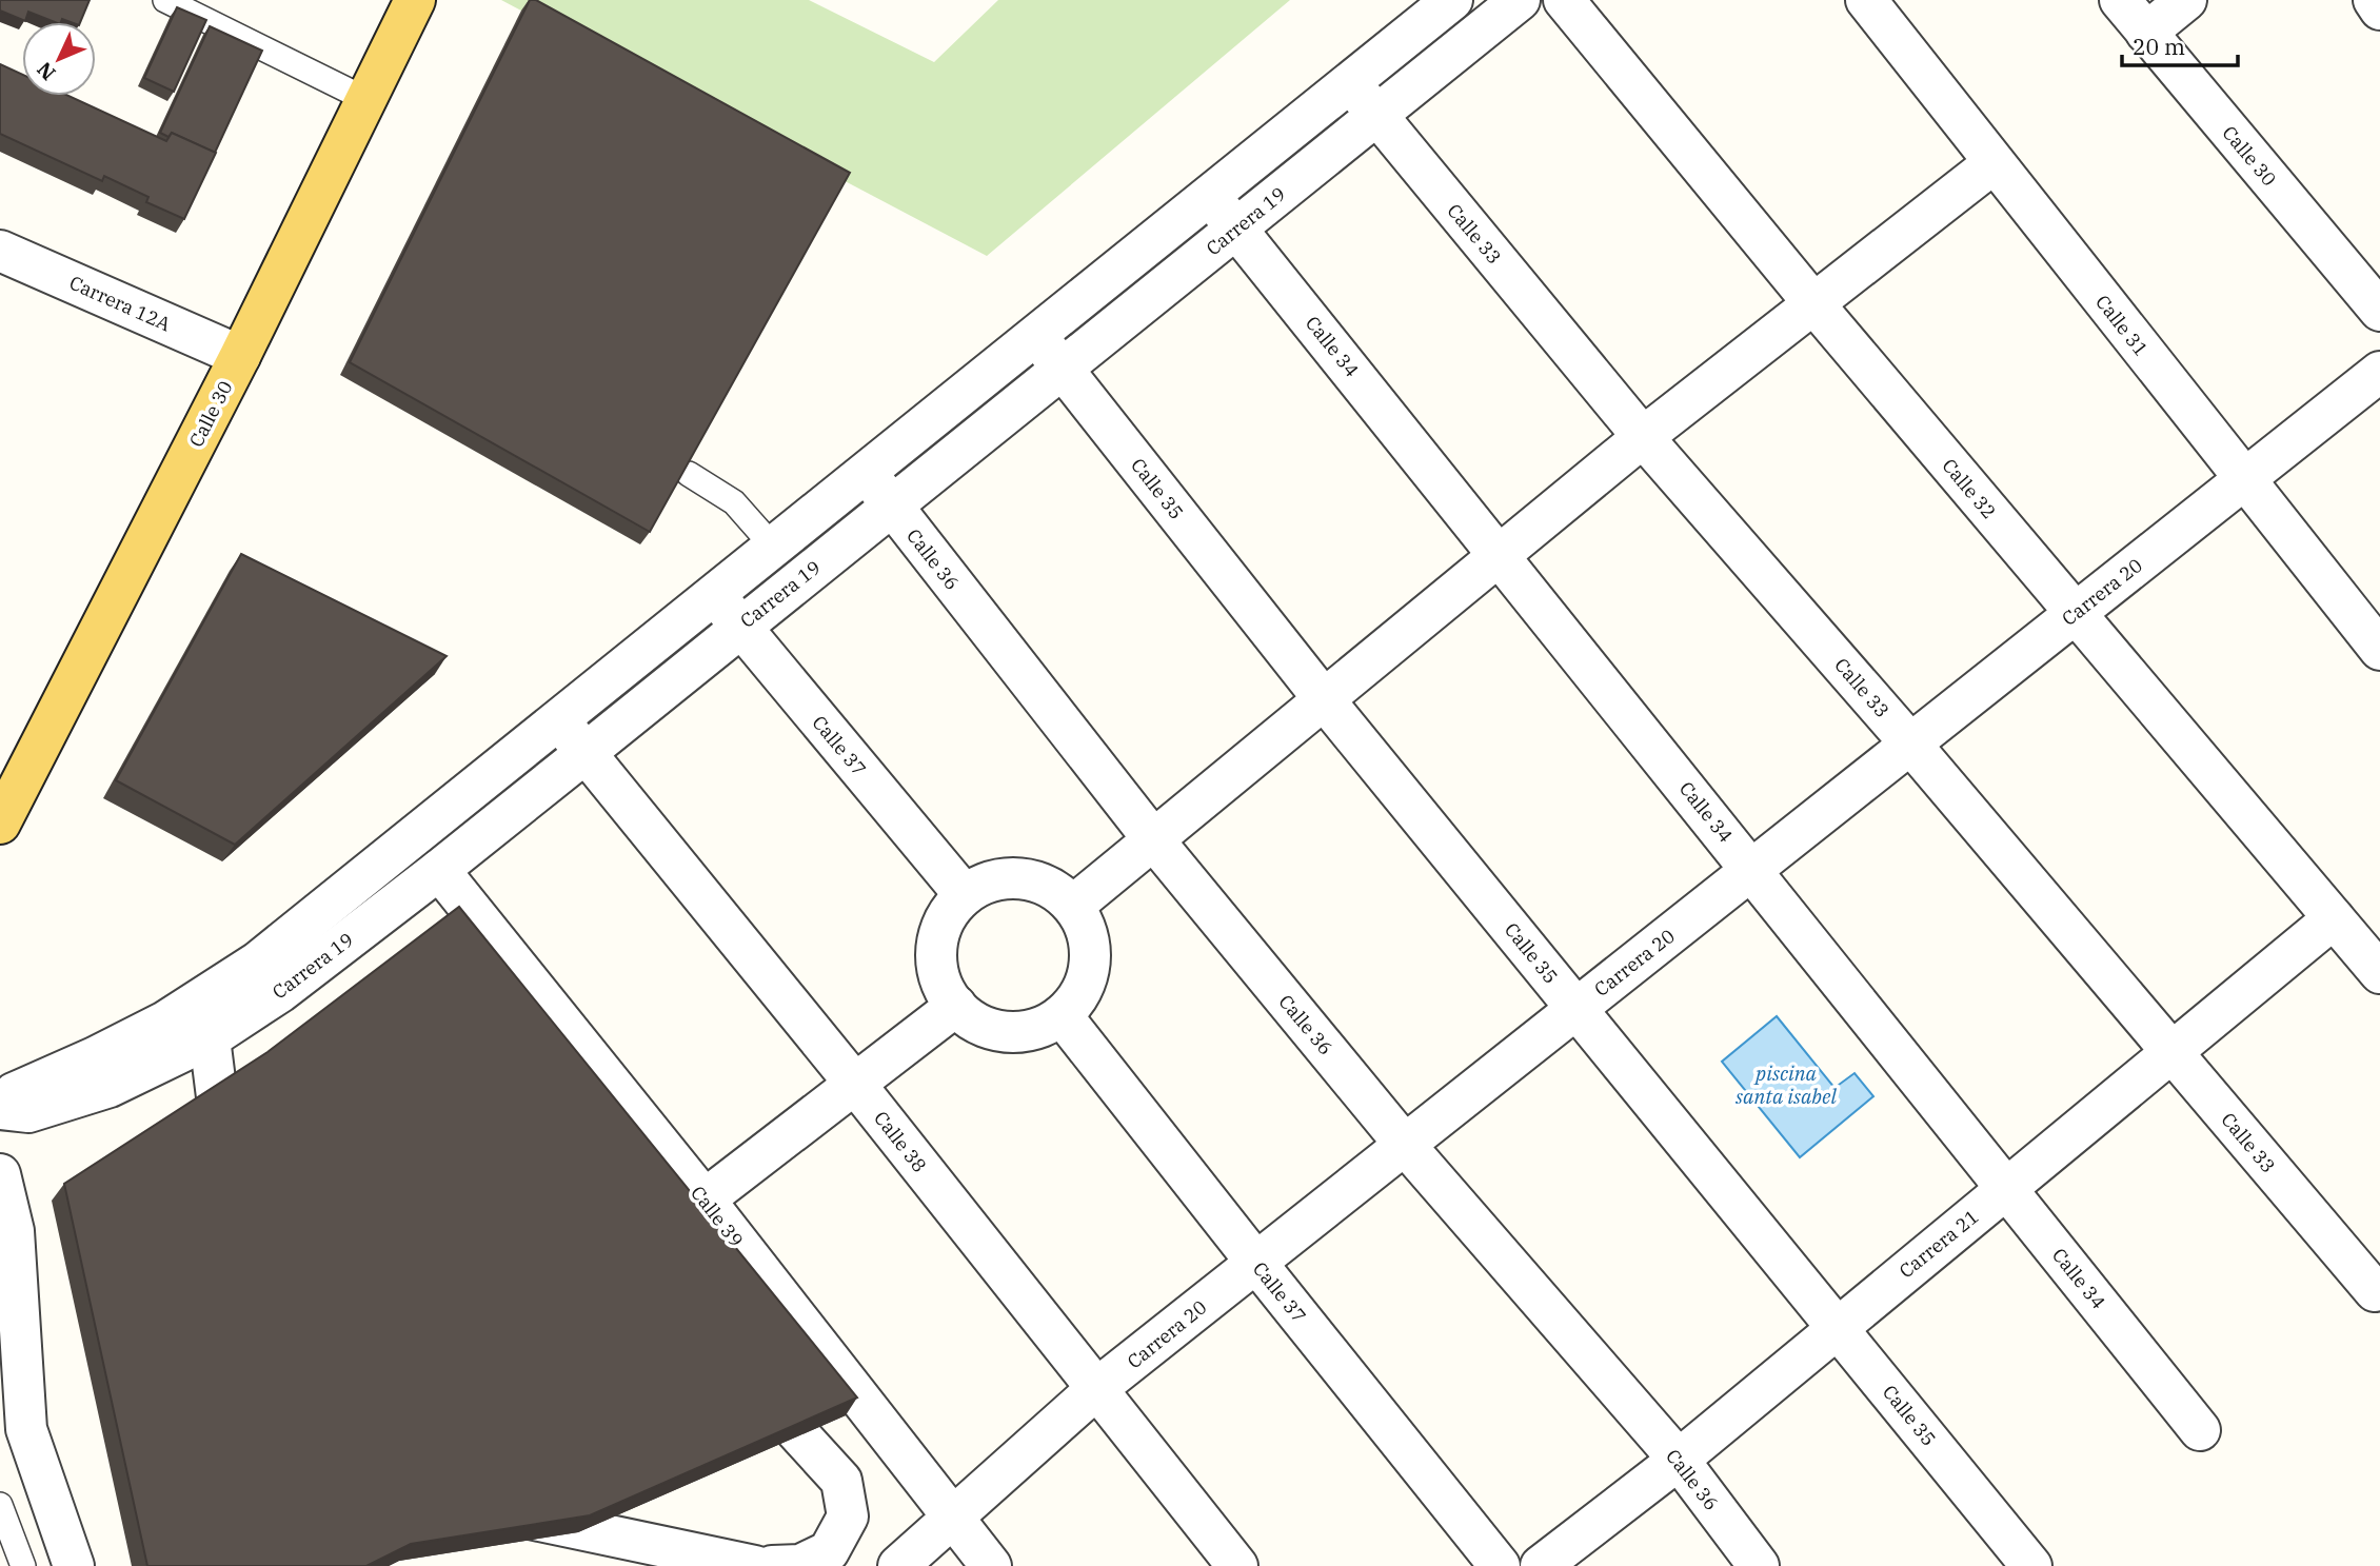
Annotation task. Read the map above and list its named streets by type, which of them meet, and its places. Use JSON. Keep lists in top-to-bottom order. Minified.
{"streets":{"main road":["Calle 30"],"street":["Carrera 19","Calle 33","Carrera 12A","Calle 31","Calle 34","Calle 35","Calle 32","Calle 36","Carrera 20","Calle 37","Calle 38","Calle 39","Carrera 21"]},"crossings":[["Calle 30","Carrera 12A"],["Carrera 19","Calle 33"],["Carrera 19","Calle 34"],["Carrera 19","Calle 35"],["Carrera 19","Calle 36"],["Carrera 19","Calle 37"],["Carrera 19","Calle 38"],["Carrera 19","Calle 39"],["Calle 33","Carrera 20"],["Calle 33","Carrera 21"],["Calle 31","Carrera 20"],["Calle 34","Carrera 20"],["Calle 34","Carrera 21"],["Calle 35","Carrera 20"],["Calle 35","Carrera 21"],["Calle 32","Carrera 20"],["Calle 32","Carrera 21"],["Calle 36","Carrera 20"],["Calle 36","Carrera 21"],["Carrera 20","Calle 37"],["Carrera 20","Calle 38"],["Carrera 20","Calle 39"]],"water":["piscina santa isabel"],"scale_bar":"20 m","north":"bottom left"}
